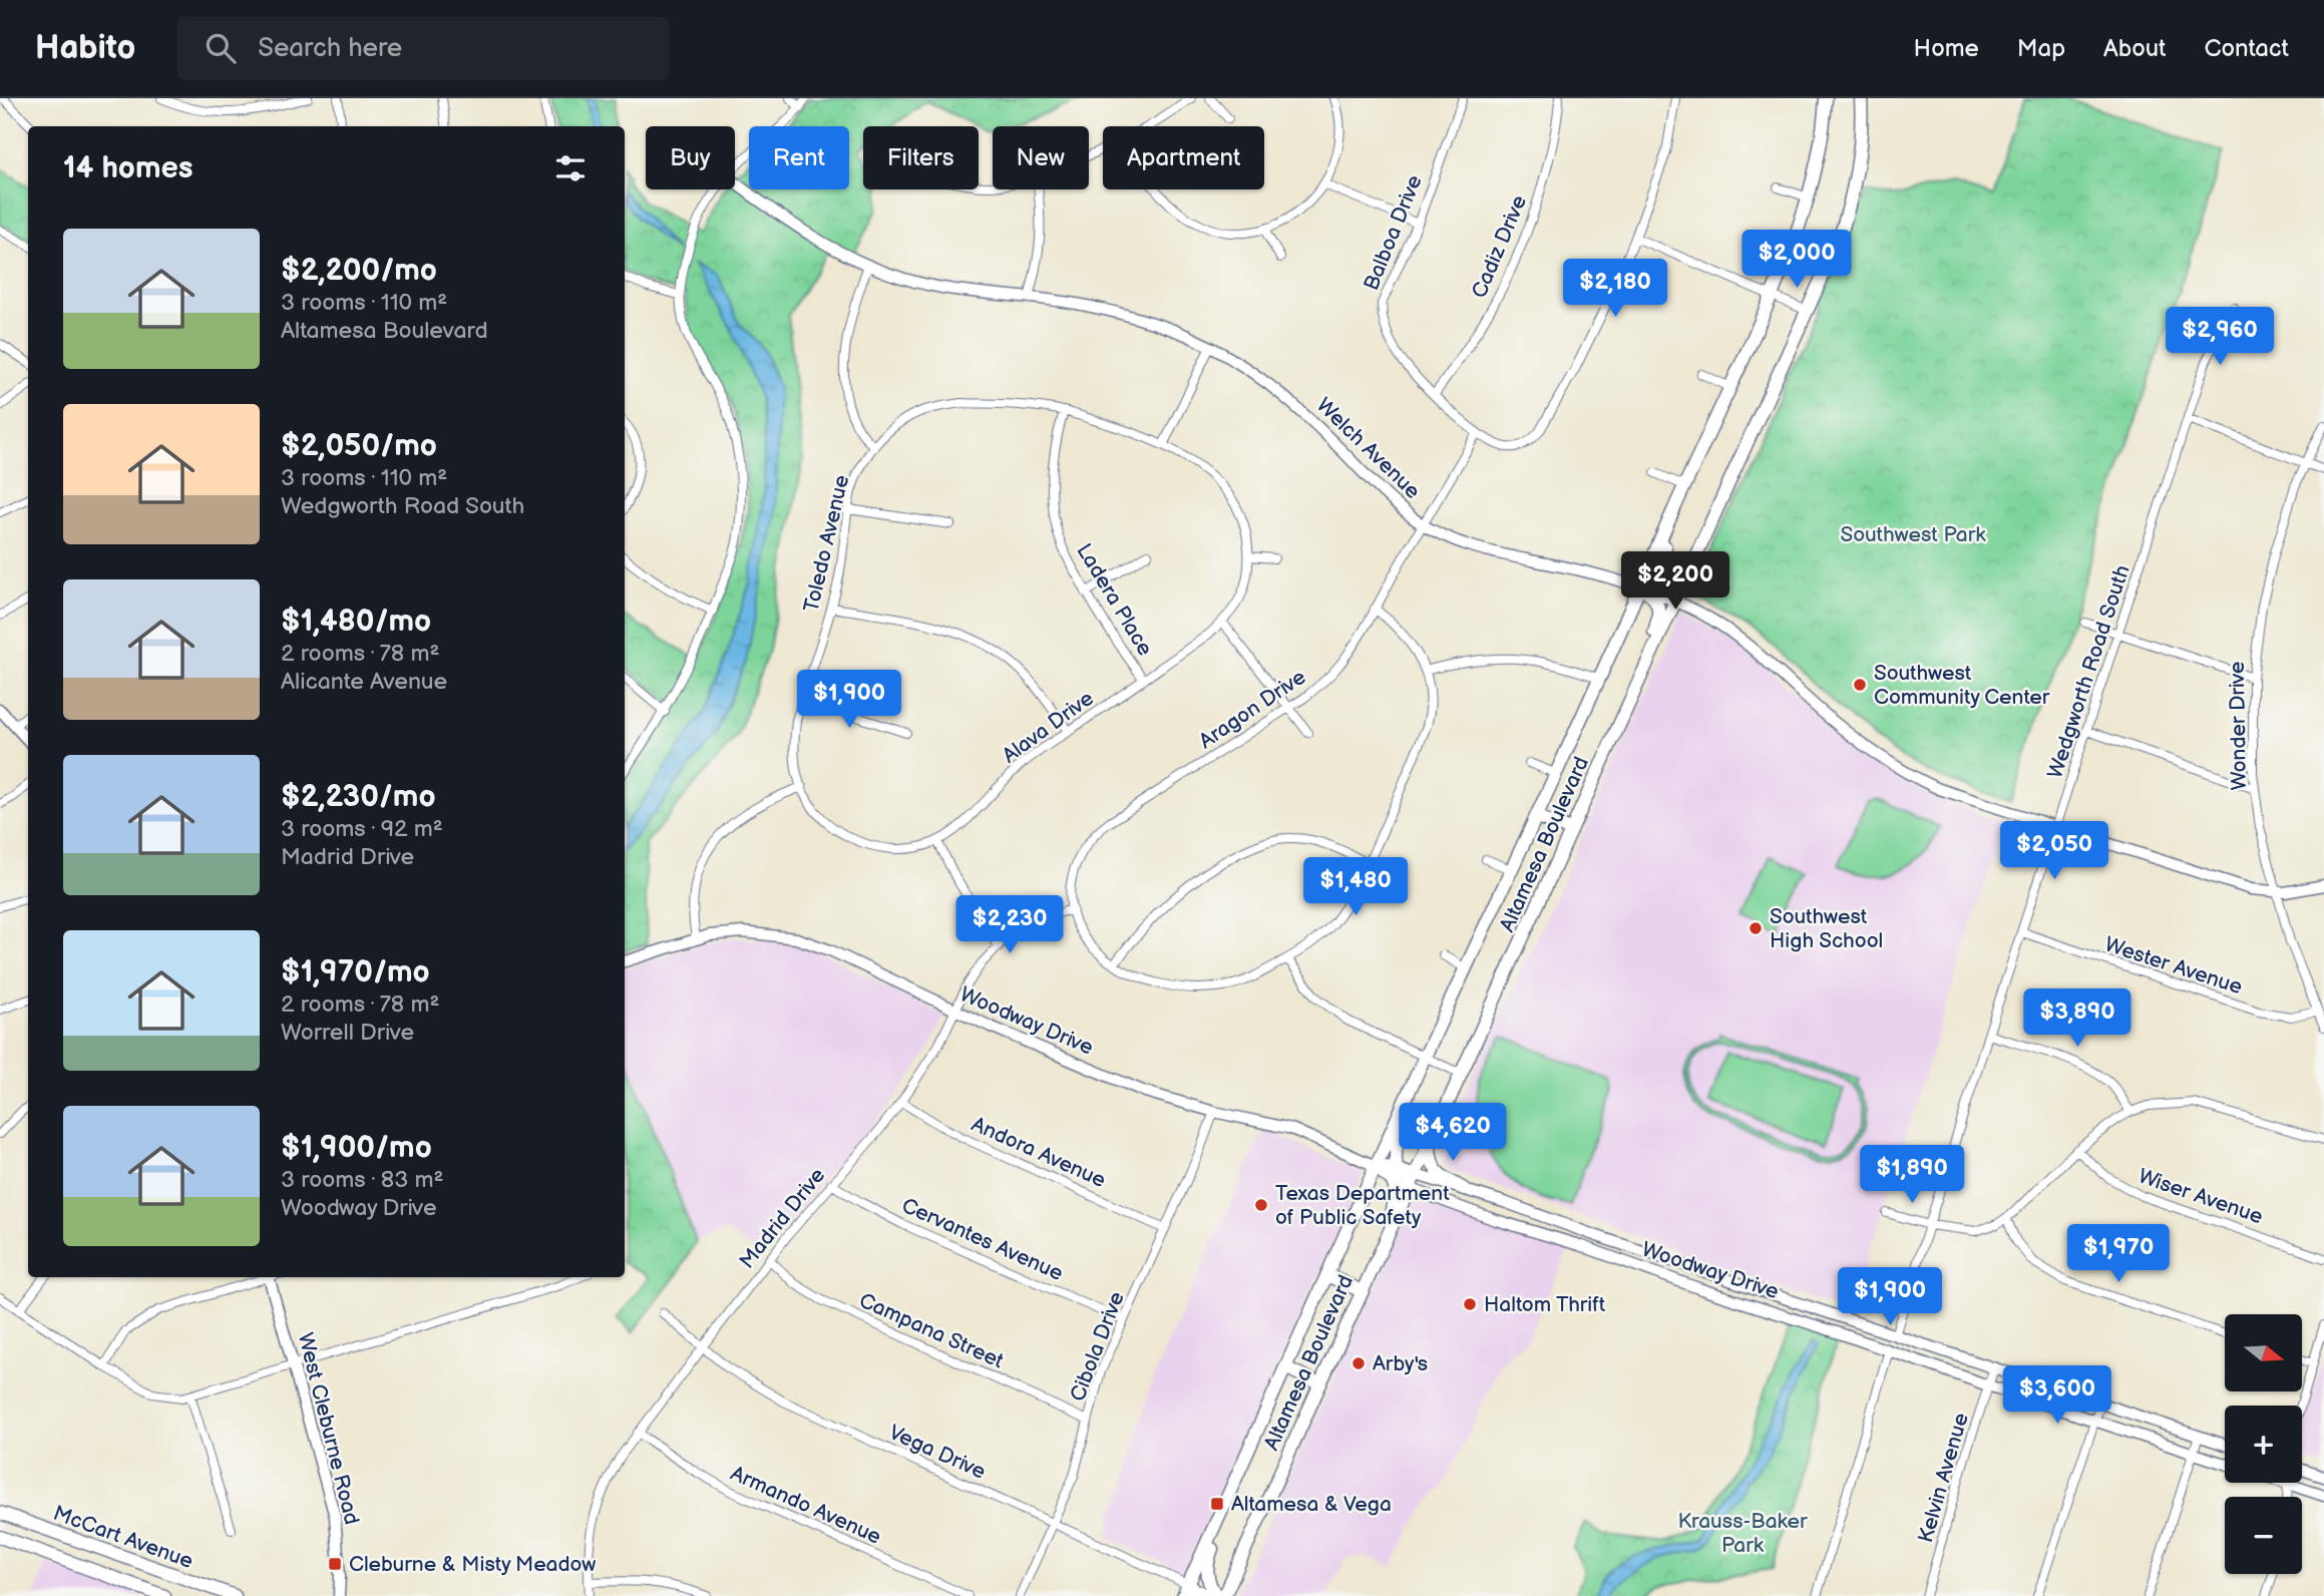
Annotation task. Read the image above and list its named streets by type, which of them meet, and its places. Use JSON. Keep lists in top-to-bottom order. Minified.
{"streets":{"main road":["Altamesa Boulevard","McCart Avenue"],"street":["Balboa Drive","Cadiz Drive","Welch Avenue","Toledo Avenue","Ladera Place","Wedgworth Road South","Aragon Drive","Wonder Drive","Alava Drive","Wester Avenue","Woodway Drive","Andora Avenue","Wiser Avenue","Madrid Drive","Cervantes Avenue","Campana Street","Cibola Drive","West Cleburne Road","Vega Drive","Kelvin Avenue","Armando Avenue"]},"crossings":[["Balboa Drive","Cadiz Drive"],["Balboa Drive","Aragon Drive"],["Welch Avenue","Wedgworth Road South"],["Welch Avenue","Aragon Drive"],["Welch Avenue","Wonder Drive"],["Welch Avenue","Altamesa Boulevard"],["Toledo Avenue","Ladera Place"],["Toledo Avenue","Alava Drive"],["Ladera Place","Alava Drive"],["Wedgworth Road South","Wester Avenue"],["Wedgworth Road South","Woodway Drive"],["Aragon Drive","Madrid Drive"],["Wonder Drive","Wester Avenue"],["Altamesa Boulevard","Woodway Drive"],["Altamesa Boulevard","Vega Drive"],["Woodway Drive","Madrid Drive"],["Woodway Drive","Cibola Drive"],["Woodway Drive","Kelvin Avenue"],["Andora Avenue","Madrid Drive"],["Andora Avenue","Cibola Drive"],["Madrid Drive","Cervantes Avenue"],["Madrid Drive","Campana Street"],["Madrid Drive","Vega Drive"],["Madrid Drive","Armando Avenue"],["Cervantes Avenue","Cibola Drive"],["Campana Street","Cibola Drive"],["Cibola Drive","Vega Drive"]],"parks":["Southwest Park","Krauss-Baker Park"],"places":{"other":["Southwest Community Center","Southwest High School","Texas Department of Public Safety","Haltom Thrift","Arby's"],"transit":["Altamesa & Vega","Cleburne & Misty Meadow"]},"north":"right","page":{"header":"Habito","search":"Search here","nav":["Home","Map","About","Contact"],"chip":["Buy","Rent","Filters","New","Apartment"],"heading":"14 homes","list":[{"name":"$2,200/mo","note":"3 rooms · 110 m² · Altamesa Boulevard"},{"name":"$2,050/mo","note":"3 rooms · 110 m² · Wedgworth Road South"},{"name":"$1,480/mo","note":"2 rooms · 78 m² · Alicante Avenue"},{"name":"$2,230/mo","note":"3 rooms · 92 m² · Madrid Drive"},{"name":"$1,970/mo","note":"2 rooms · 78 m² · Worrell Drive"},{"name":"$1,900/mo","note":"3 rooms · 83 m² · Woodway Drive"}],"price":["$2,000","$2,180","$2,960","$2,200","$1,900","$2,050","$1,480","$2,230","$3,890","$4,620","$1,890","$1,970","$1,900","$3,600"],"map_buttons":["+","−"]}}
